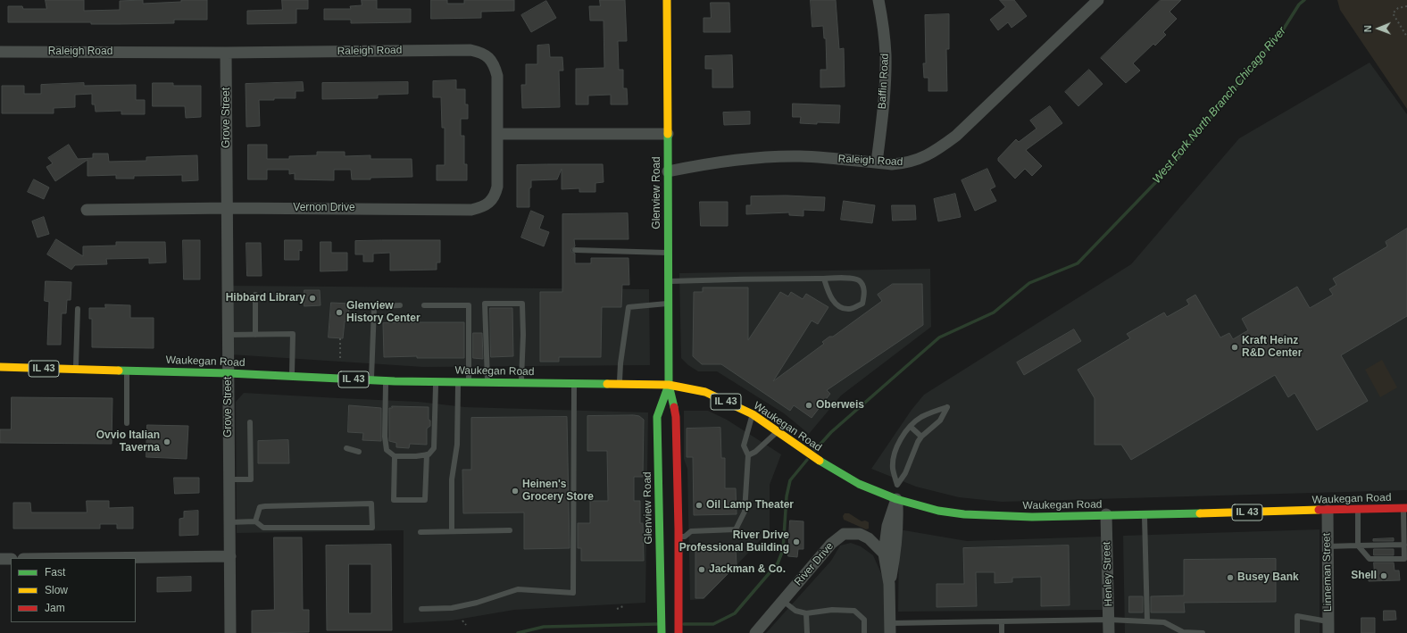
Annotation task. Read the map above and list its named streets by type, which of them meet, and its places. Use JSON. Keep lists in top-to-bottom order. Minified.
{"streets":{"main road":["Glenview Road","Waukegan Road","IL 43"],"street":["Raleigh Road","Baffin Road","Grove Street","Vernon Drive","River Drive","Linneman Street","Henley Street"]},"crossings":[["Raleigh Road","Baffin Road"],["Raleigh Road","Grove Street"],["Raleigh Road","Glenview Road"],["Raleigh Road","Vernon Drive"],["Grove Street","Vernon Drive"],["Grove Street","Waukegan Road"],["Glenview Road","Waukegan Road"],["Waukegan Road","Linneman Street"],["Waukegan Road","Henley Street"]],"water":["West Fork North Branch Chicago River"],"places":["Hibbard Library","Glenview History Center","Kraft Heinz R&D Center","Oberweis","Ovvio Italian Taverna","Heinen's Grocery Store","Oil Lamp Theater","River Drive Professional Building","Jackman & Co.","Shell","Busey Bank"],"legend":["Fast","Slow","Jam"],"north":"left"}
